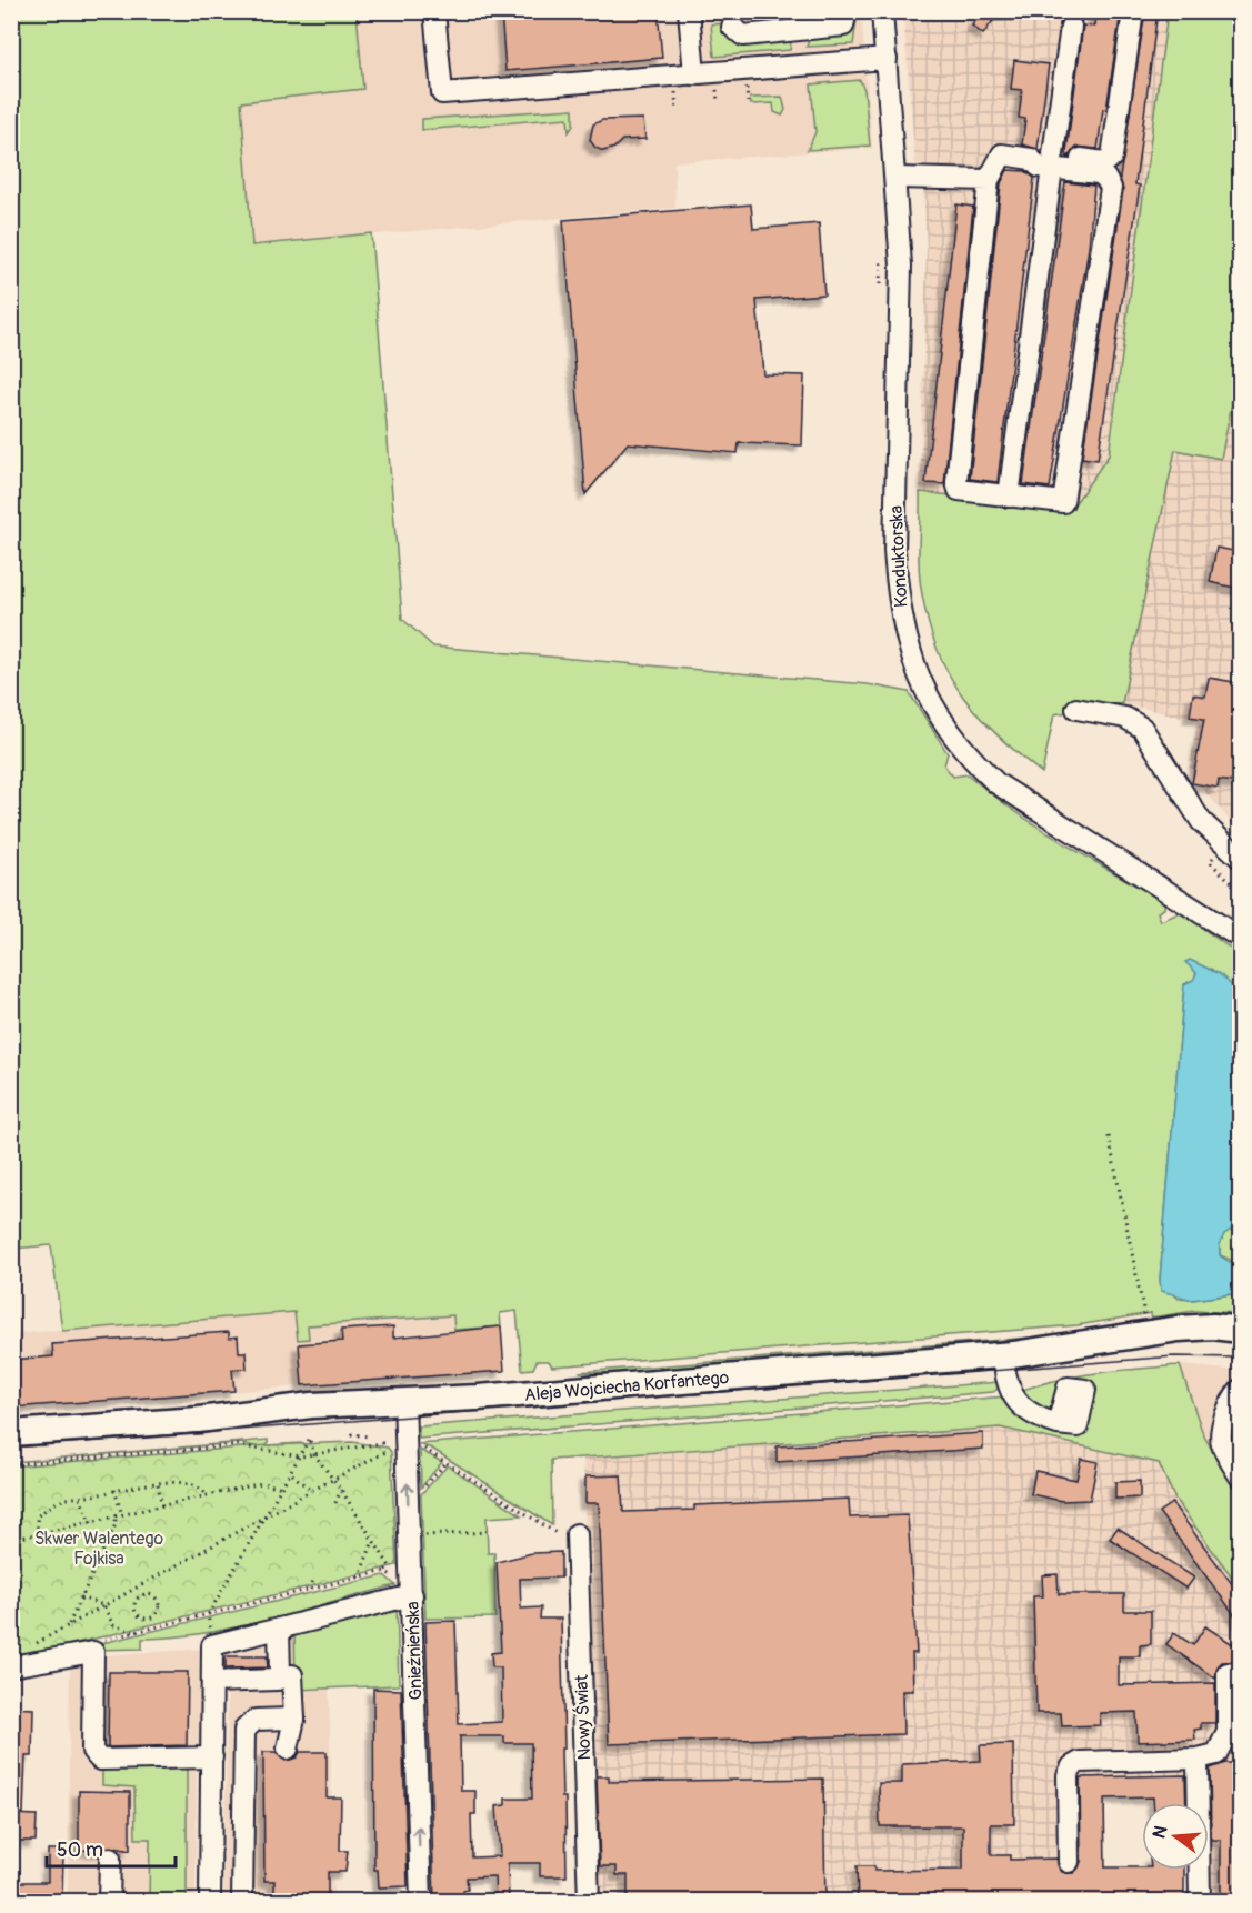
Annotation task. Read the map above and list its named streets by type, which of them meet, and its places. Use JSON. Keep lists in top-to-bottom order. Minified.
{"streets":{"main road":["Aleja Wojciecha Korfantego"],"street":["Konduktorska","Gnieźnieńska","Nowy Świat"]},"crossings":[["Aleja Wojciecha Korfantego","Gnieźnieńska"]],"one_way":["Gnieźnieńska"],"parks":["Skwer Walentego Fojkisa"],"scale_bar":"50 m","north":"left"}
